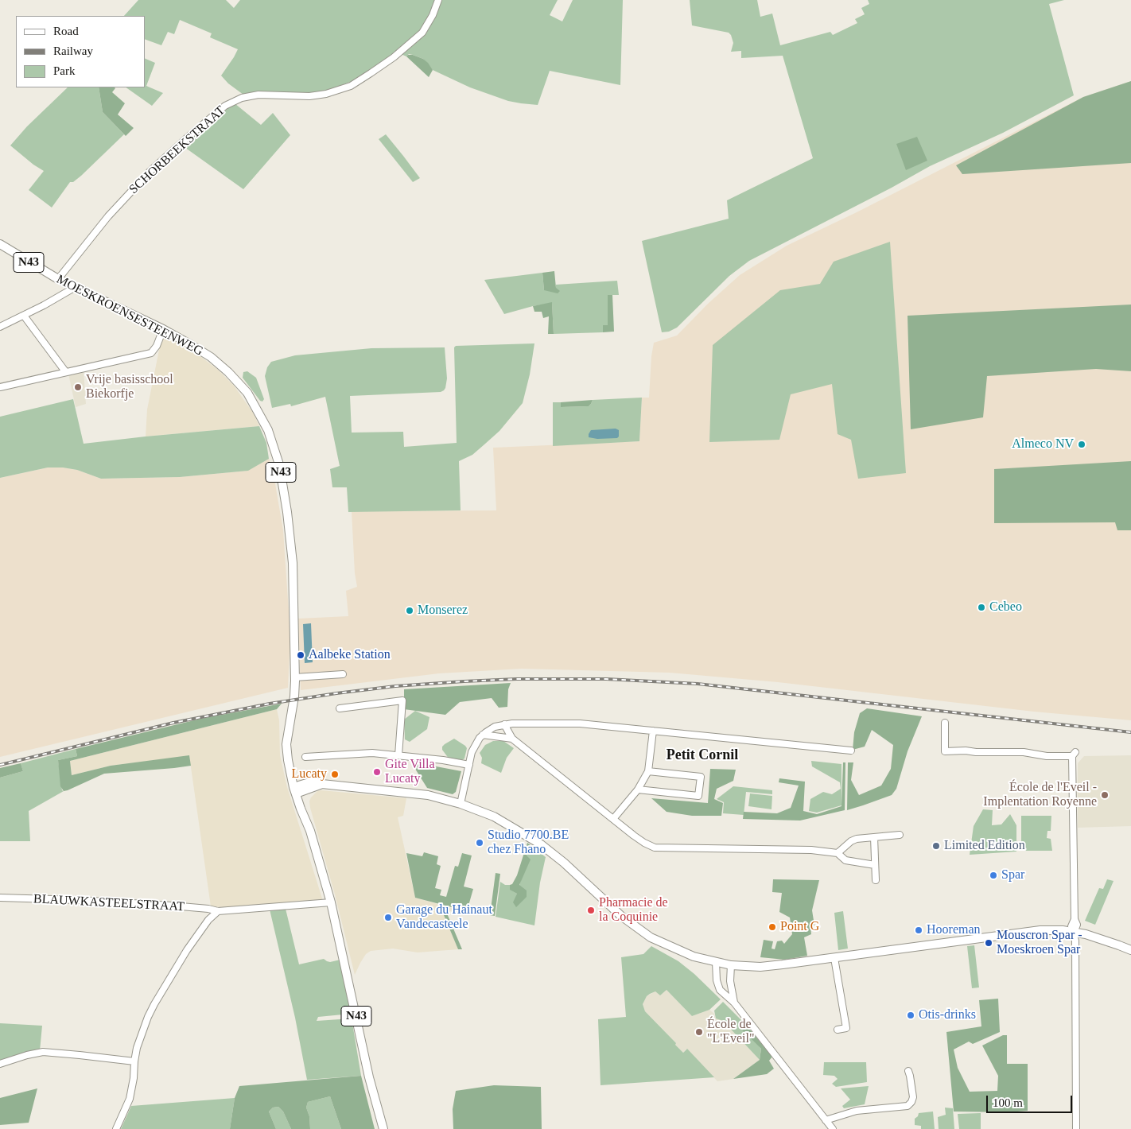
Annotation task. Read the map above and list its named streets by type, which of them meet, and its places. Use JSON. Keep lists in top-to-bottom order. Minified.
{"streets":{"main road":["N43","MOESKROENSESTEENWEG"],"street":["SCHORBEEKSTRAAT","BLAUWKASTEELSTRAAT"]},"crossings":[["SCHORBEEKSTRAAT","MOESKROENSESTEENWEG"],["N43","MOESKROENSESTEENWEG"],["N43","BLAUWKASTEELSTRAAT"]],"districts":["Petit Cornil"],"places":["Vrije basisschool Biekorfje","Almeco NV","Cebeo","Monserez","Aalbeke Station","Gite Villa Lucaty","Lucaty","École de l'Eveil - Implentation Royenne","Studio 7700.BE chez Fhano","Limited Edition","Spar","Pharmacie de la Coquinie","Garage du Hainaut Vandecasteele","Point G","Hooreman","Mouscron Spar - Moeskroen Spar","Otis-drinks","École de \"L'Eveil\""],"legend":["Road","Railway","Park"],"scale_bar":"100 m"}
